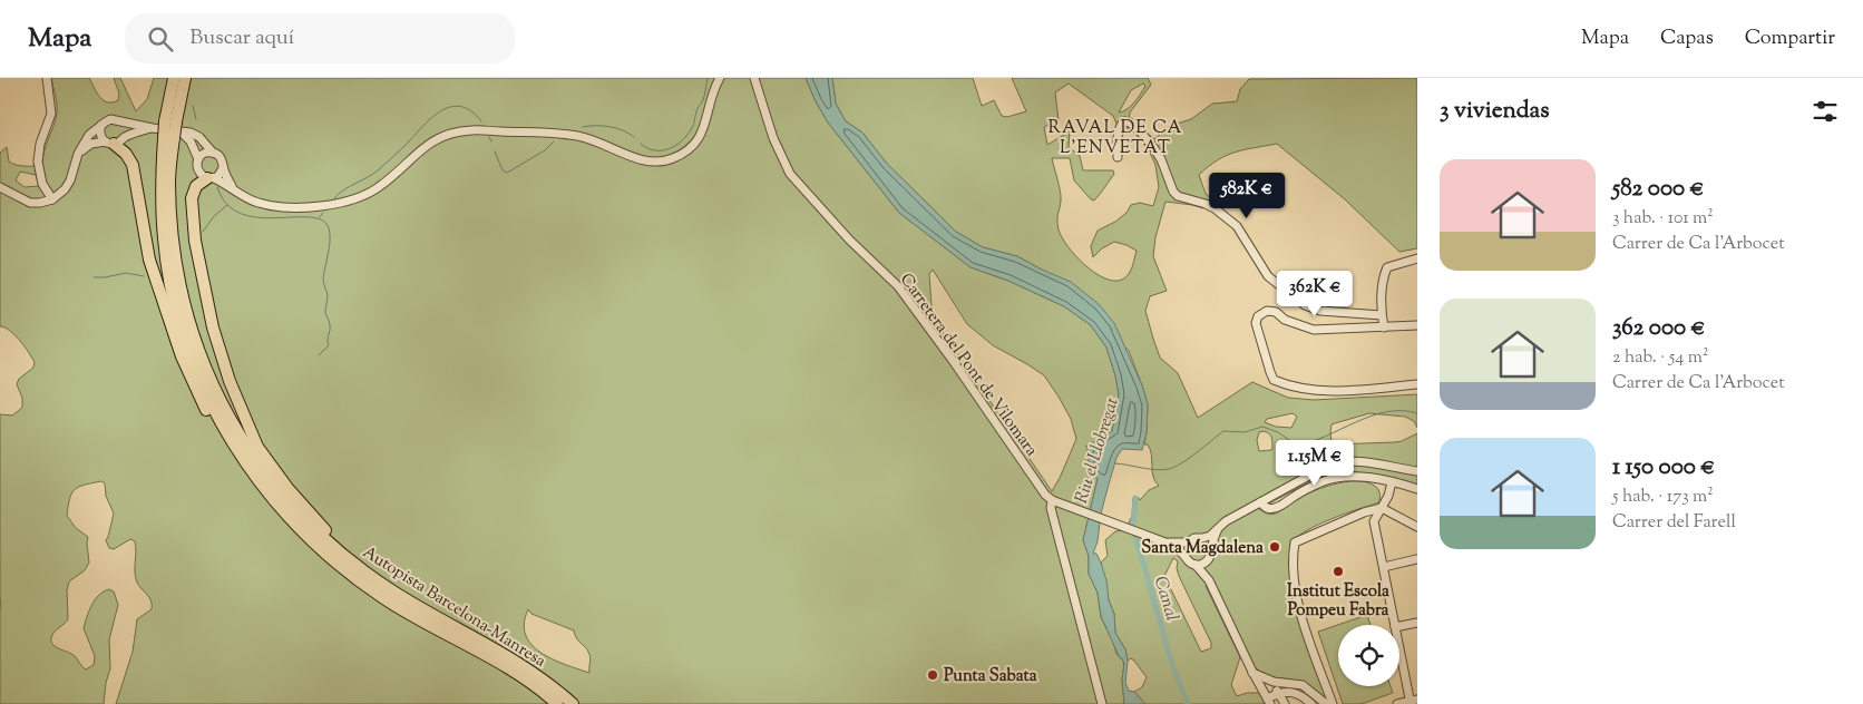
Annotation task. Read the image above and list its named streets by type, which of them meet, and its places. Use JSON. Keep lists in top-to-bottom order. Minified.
{"streets":{"highway":["Autopista Barcelona-Manresa"],"street":["Carretera del Pont de Vilomara"]},"districts":["RAVAL DE CA L'ENVETAT"],"water":["Riu el Llobregat","Canal"],"places":["Santa Magdalena","Institut Escola Pompeu Fabra","Punta Sabata"],"page":{"header":"Mapa","search":"Buscar aquí","nav":["Mapa","Capas","Compartir"],"heading":"3 viviendas","list":[{"name":"582 000 €","note":"3 hab. · 101 m² · Carrer de Ca l'Arbocet"},{"name":"362 000 €","note":"2 hab. · 54 m² · Carrer de Ca l'Arbocet"},{"name":"1 150 000 €","note":"5 hab. · 173 m² · Carrer del Farell"}],"price":["582K €","362K €","1.15M €"]}}
